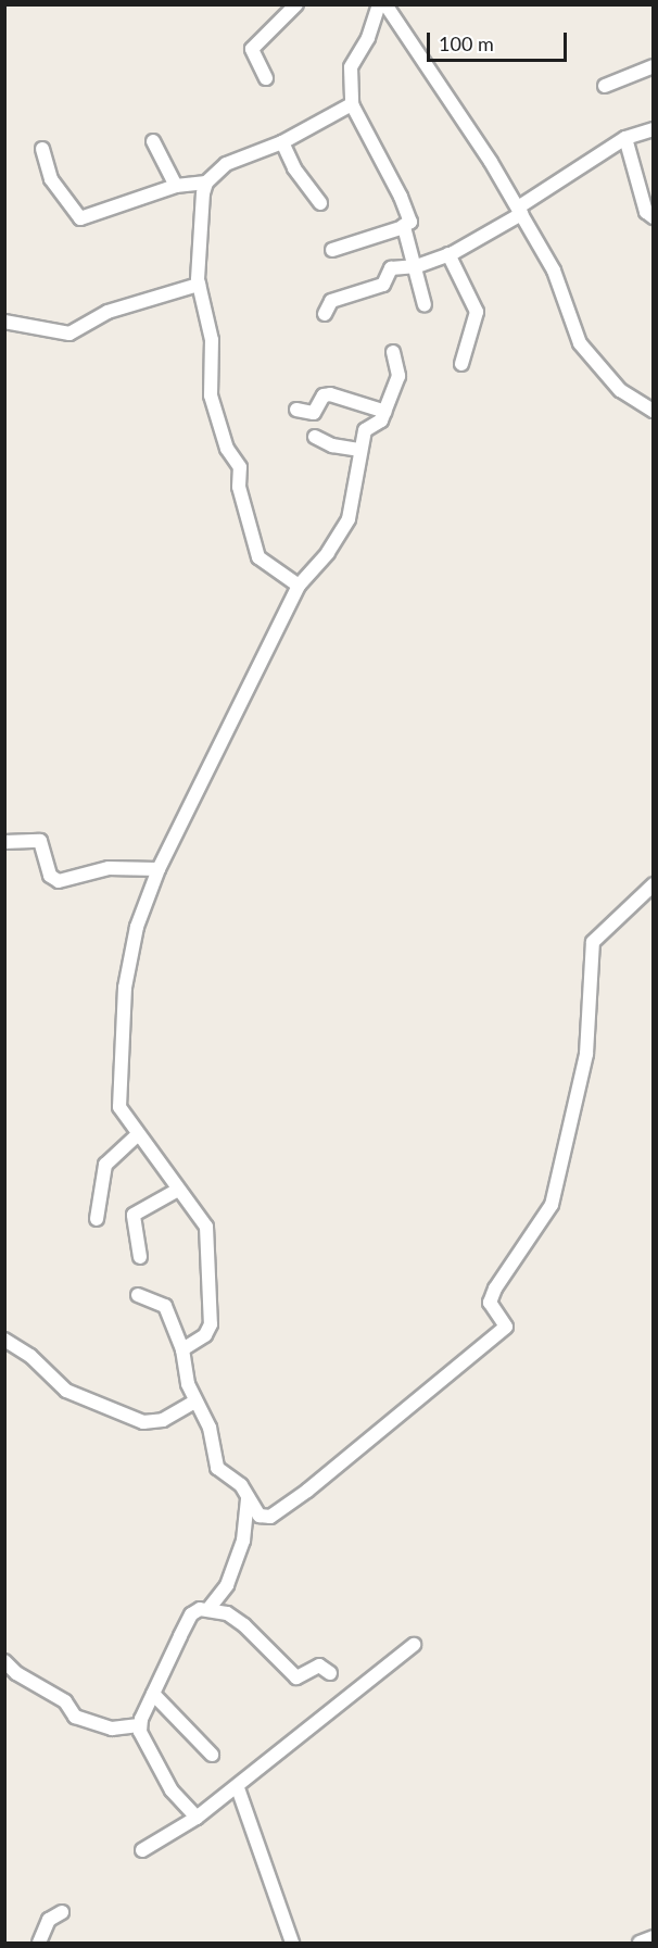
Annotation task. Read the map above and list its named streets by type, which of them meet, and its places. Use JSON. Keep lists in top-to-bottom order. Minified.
{"scale_bar":"100 m"}
